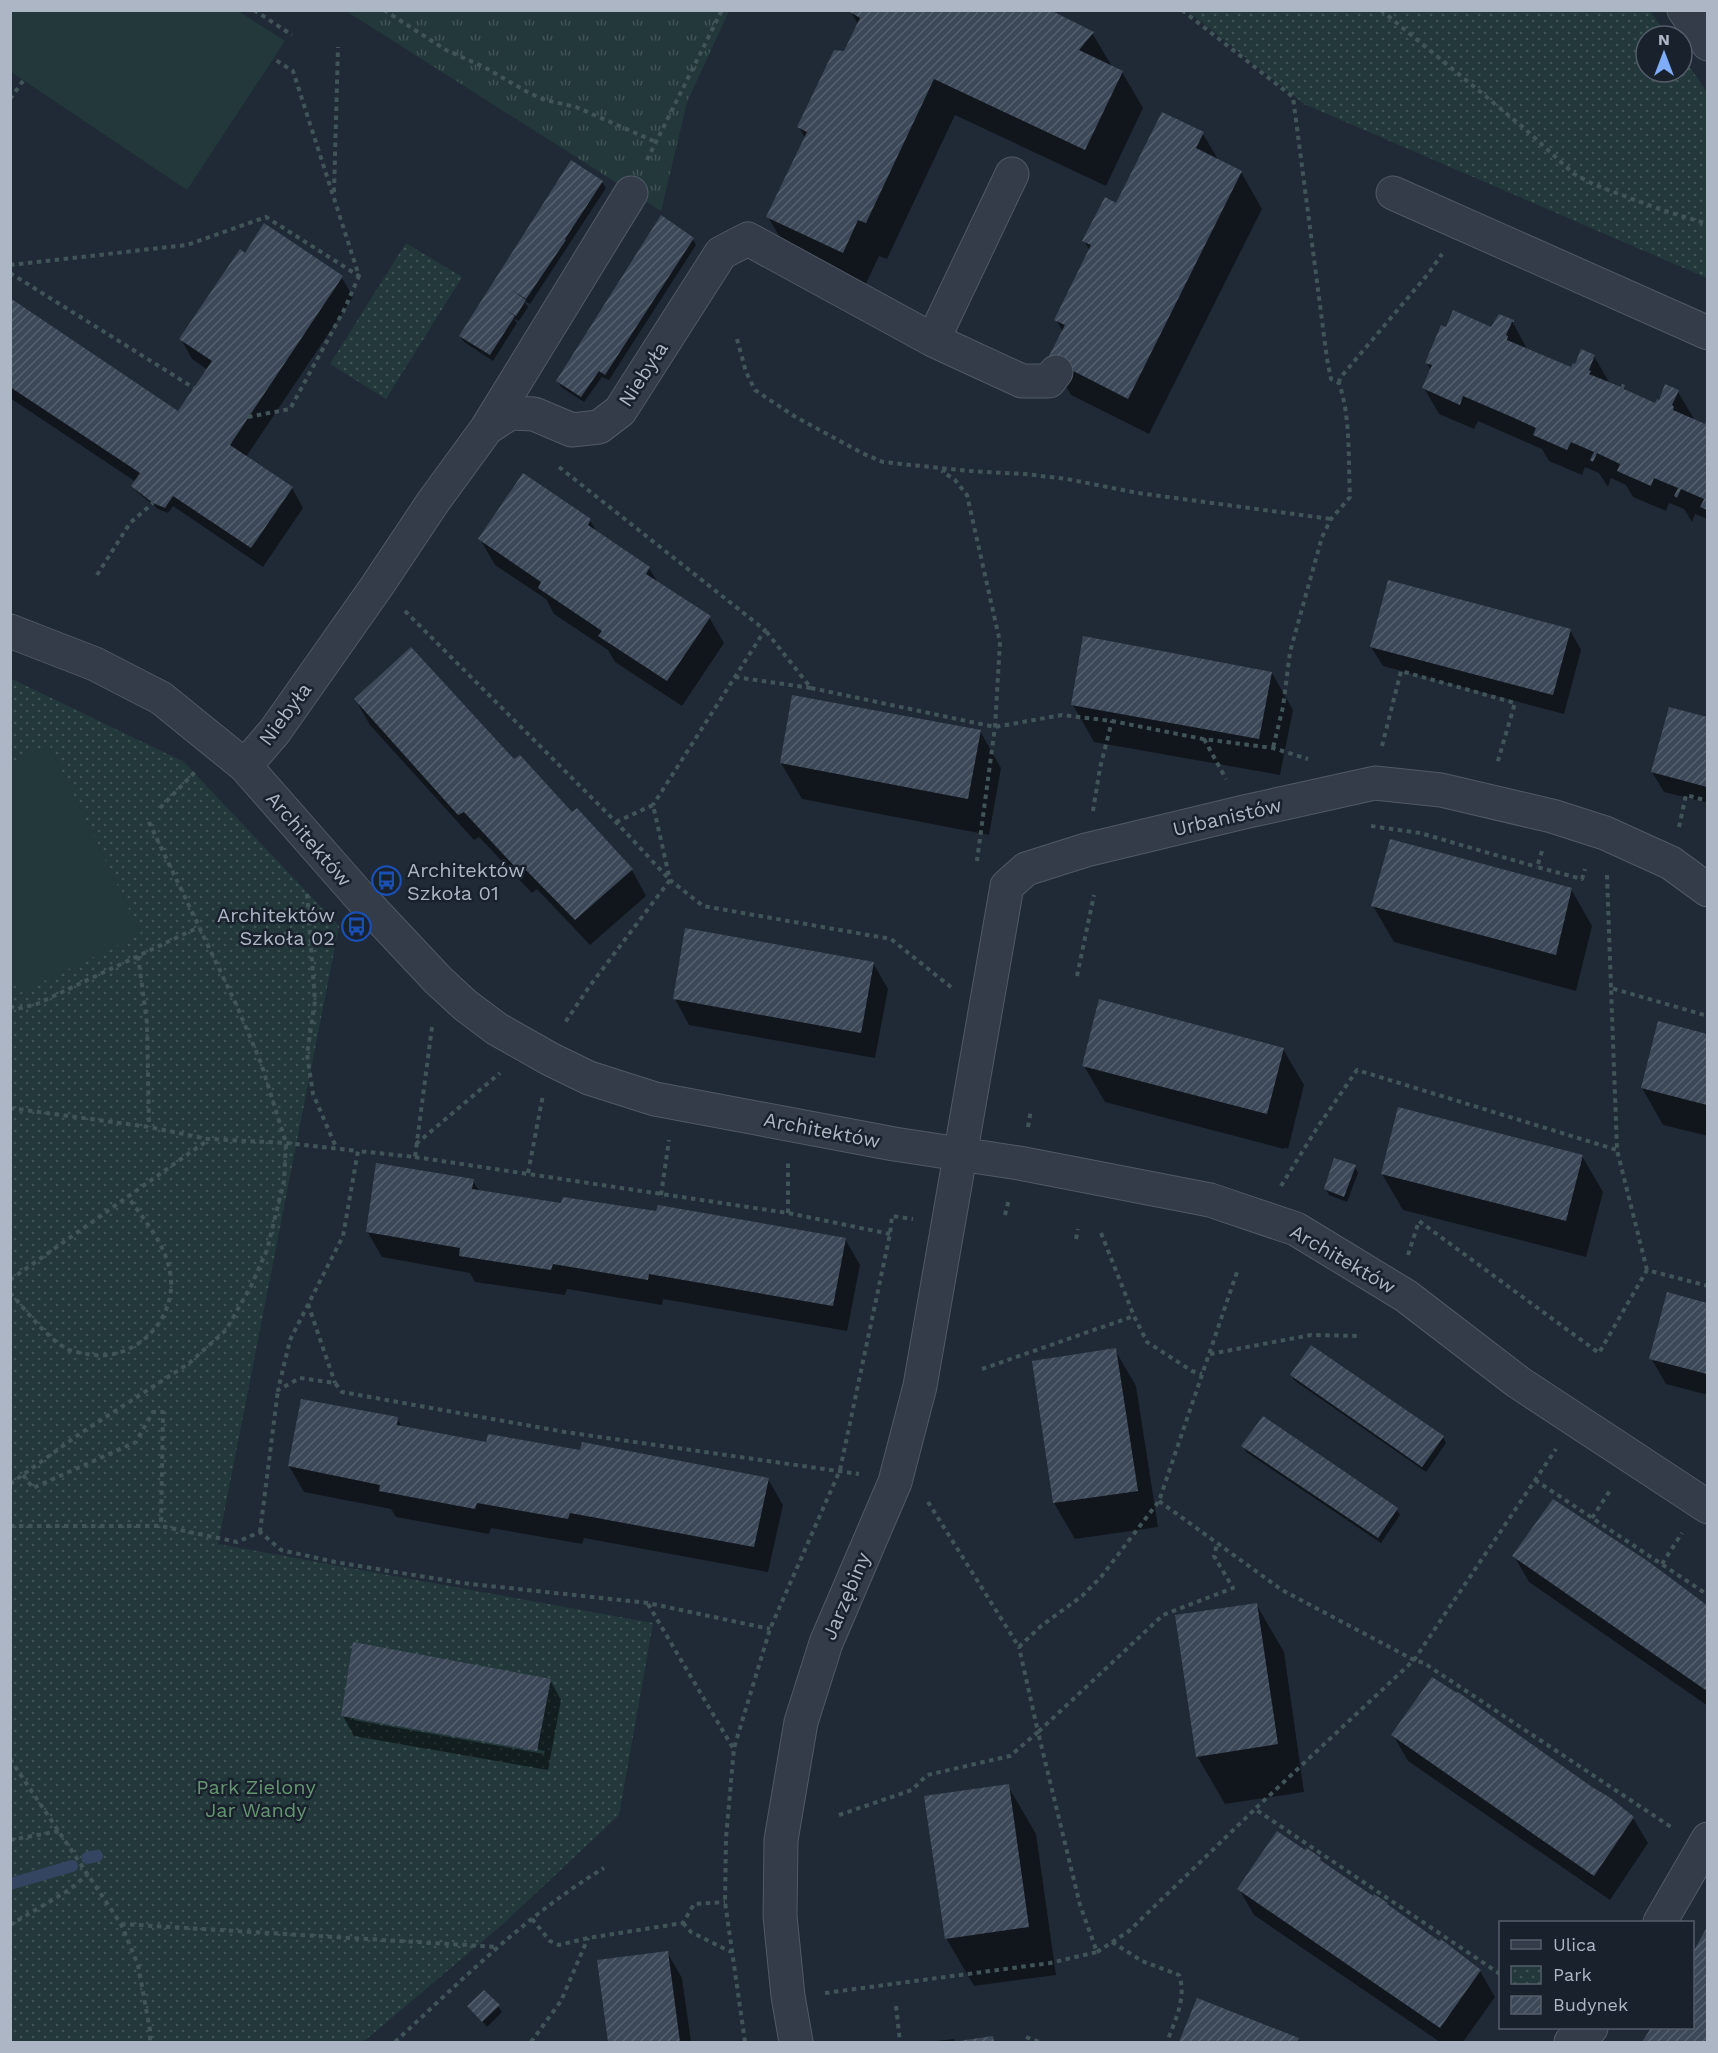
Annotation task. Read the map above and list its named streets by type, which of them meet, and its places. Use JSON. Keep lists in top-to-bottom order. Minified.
{"streets":{"street":["Niebyła","Urbanistów","Architektów","Jarzębiny"]},"crossings":[["Niebyła","Architektów"],["Urbanistów","Architektów"],["Urbanistów","Jarzębiny"],["Architektów","Jarzębiny"]],"parks":["Park Zielony Jar Wandy"],"places":{"bus stop":["Architektów Szkoła 01","Architektów Szkoła 02"]},"legend":["Ulica","Park","Budynek"],"north":"top"}
